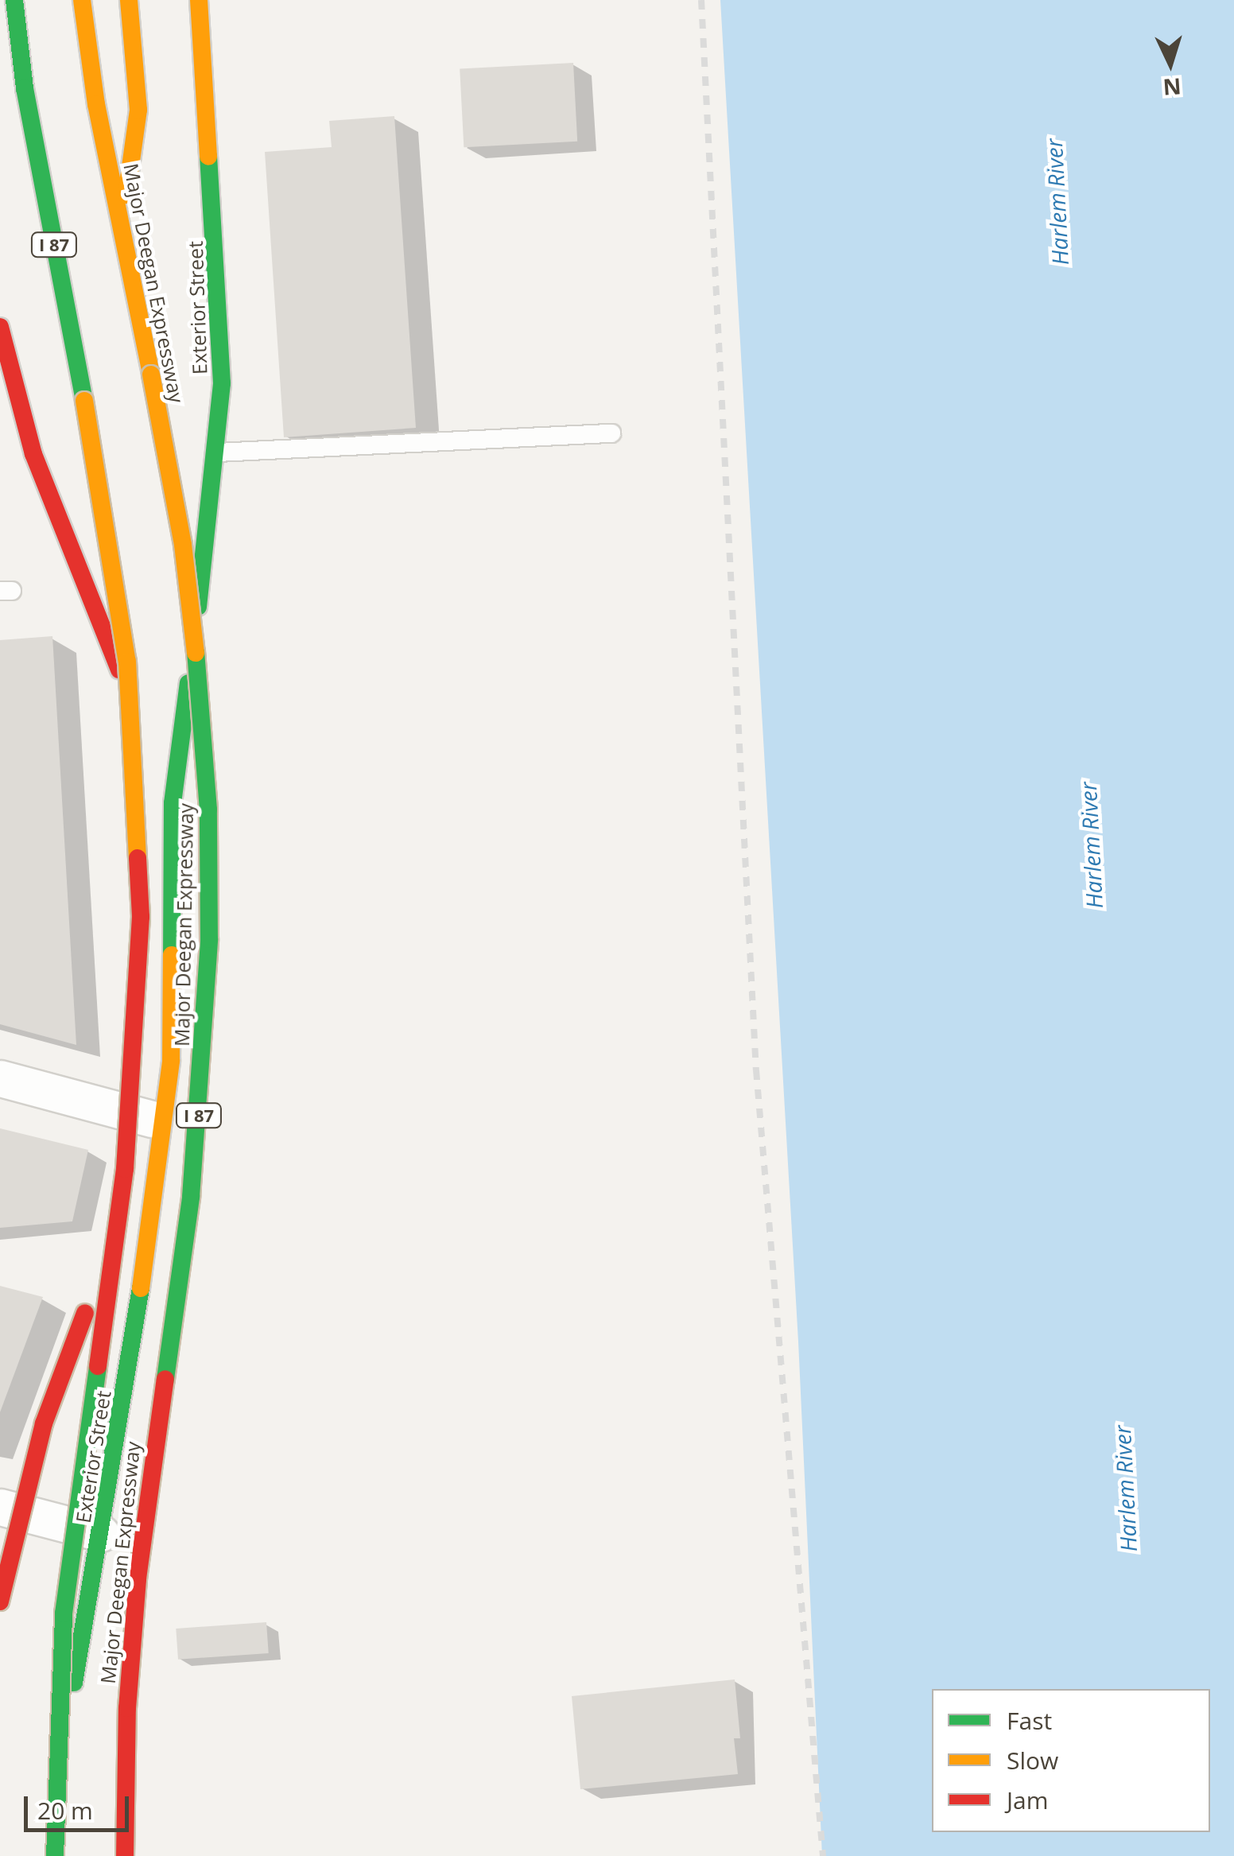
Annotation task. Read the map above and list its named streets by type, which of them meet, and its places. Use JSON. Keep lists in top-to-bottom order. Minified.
{"streets":{"main road":["I 87","Major Deegan Expressway","Exterior Street"]},"water":["Harlem River"],"legend":["Fast","Slow","Jam"],"scale_bar":"20 m","north":"bottom"}
